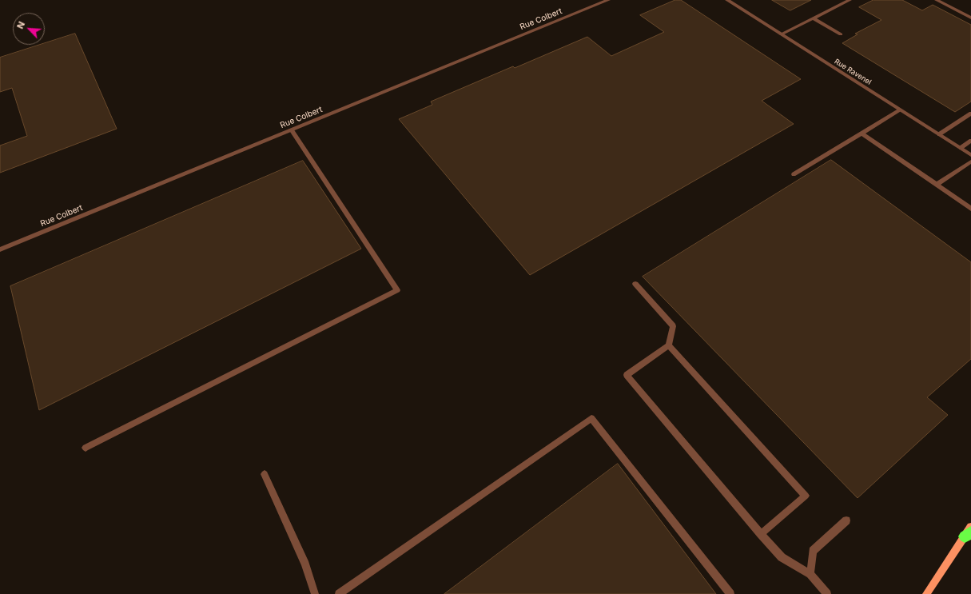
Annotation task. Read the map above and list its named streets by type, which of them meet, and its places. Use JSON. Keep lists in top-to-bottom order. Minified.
{"streets":{"street":["Rue Colbert","Rue Ravenel"]},"north":"top left"}
